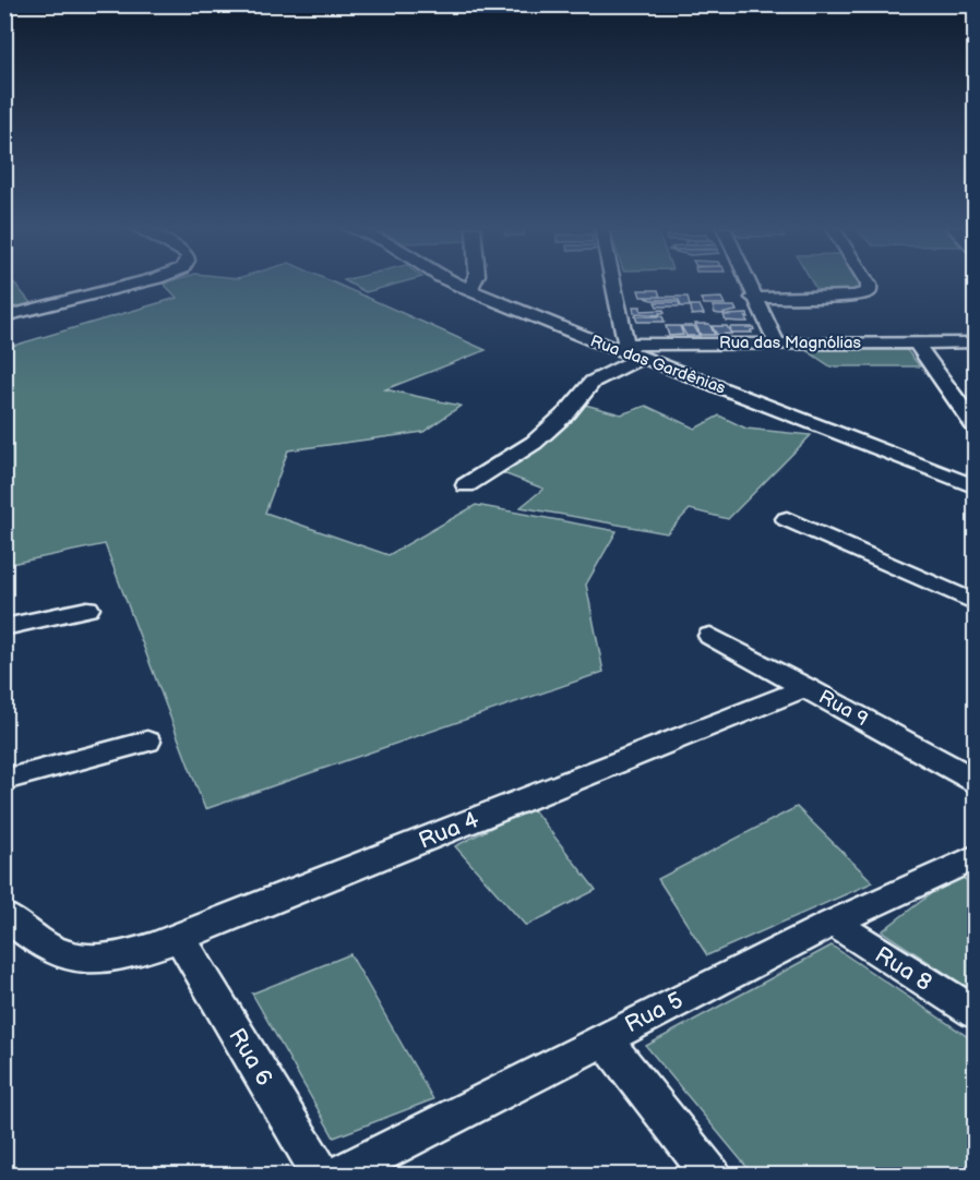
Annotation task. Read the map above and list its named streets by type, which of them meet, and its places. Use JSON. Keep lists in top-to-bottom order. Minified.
{"streets":{"street":["Rua das Magnólias","Rua das Gardênias","Rua 9","Rua 4","Rua 8","Rua 5","Rua 6"]},"crossings":[["Rua das Magnólias","Rua das Gardênias"],["Rua 9","Rua 4"],["Rua 4","Rua 6"],["Rua 8","Rua 5"]]}
